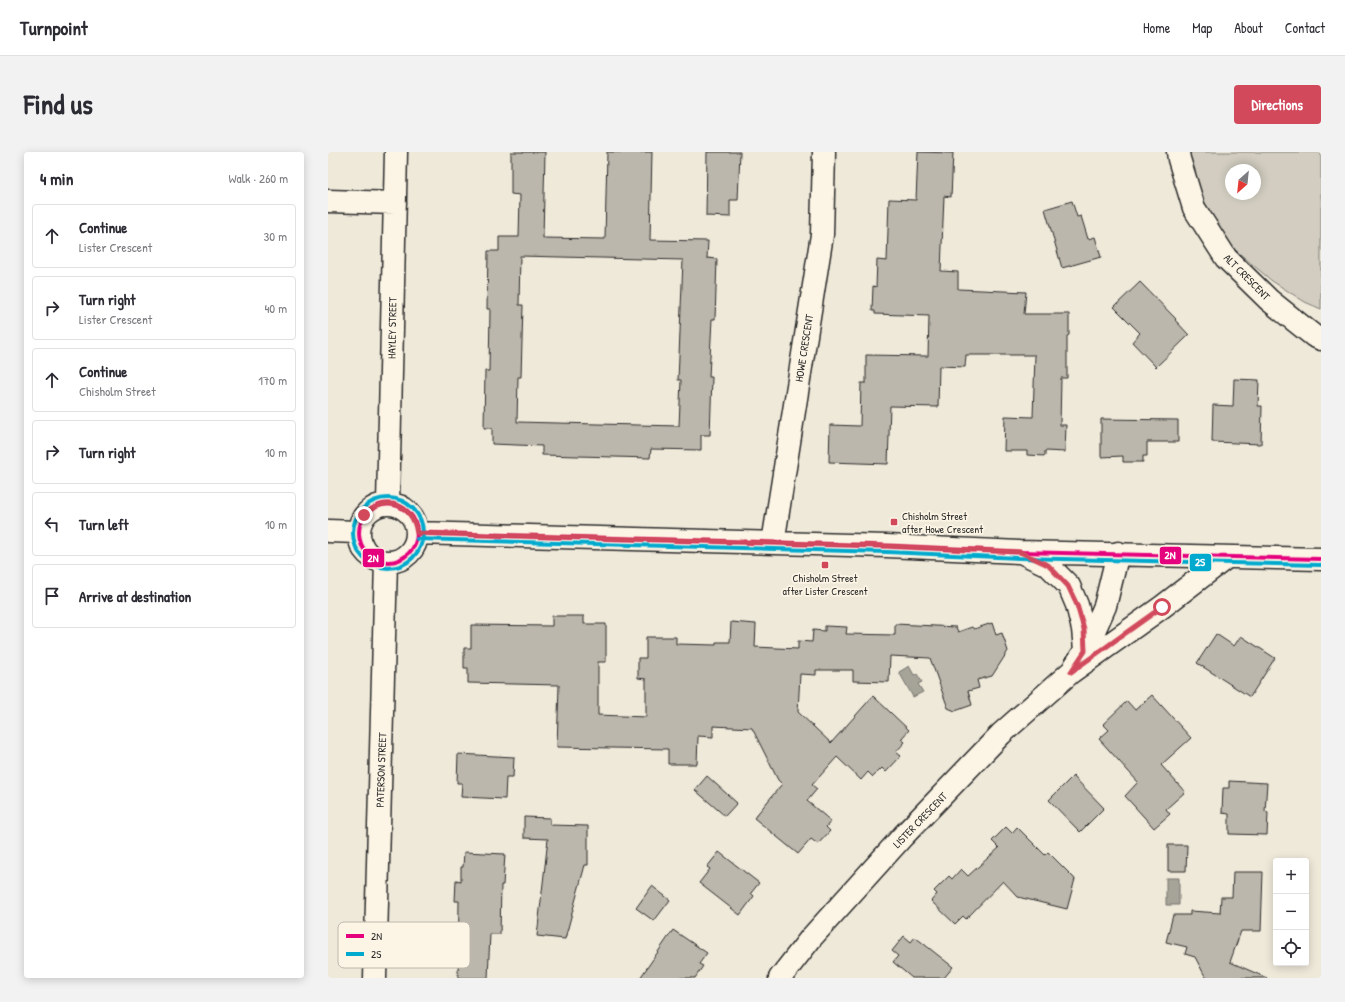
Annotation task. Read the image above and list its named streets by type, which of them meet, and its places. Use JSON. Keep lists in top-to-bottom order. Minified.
{"streets":{"street":["ALT CRESCENT","HAYLEY STREET","HOWE CRESCENT","PATERSON STREET","LISTER CRESCENT"]},"crossings":[["HAYLEY STREET","PATERSON STREET"]],"places":{"transit":["Chisholm Street after Howe Crescent","Chisholm Street after Lister Crescent"]},"lines":["transit line 2S","transit line 2N"],"legend":["2N","2S"],"north":"bottom left","page":{"header":"Turnpoint","nav":["Home","Map","About","Contact"],"title":"Find us","buttons":"Directions","heading":["4 min","Walk · 260 m"],"list":[["Continue","Lister Crescent","30 m"],["Turn right","Lister Crescent","40 m"],["Continue","Chisholm Street","170 m"],["Turn right","10 m"],["Turn left","10 m"],"Arrive at destination"],"map_buttons":["+","−"]}}
